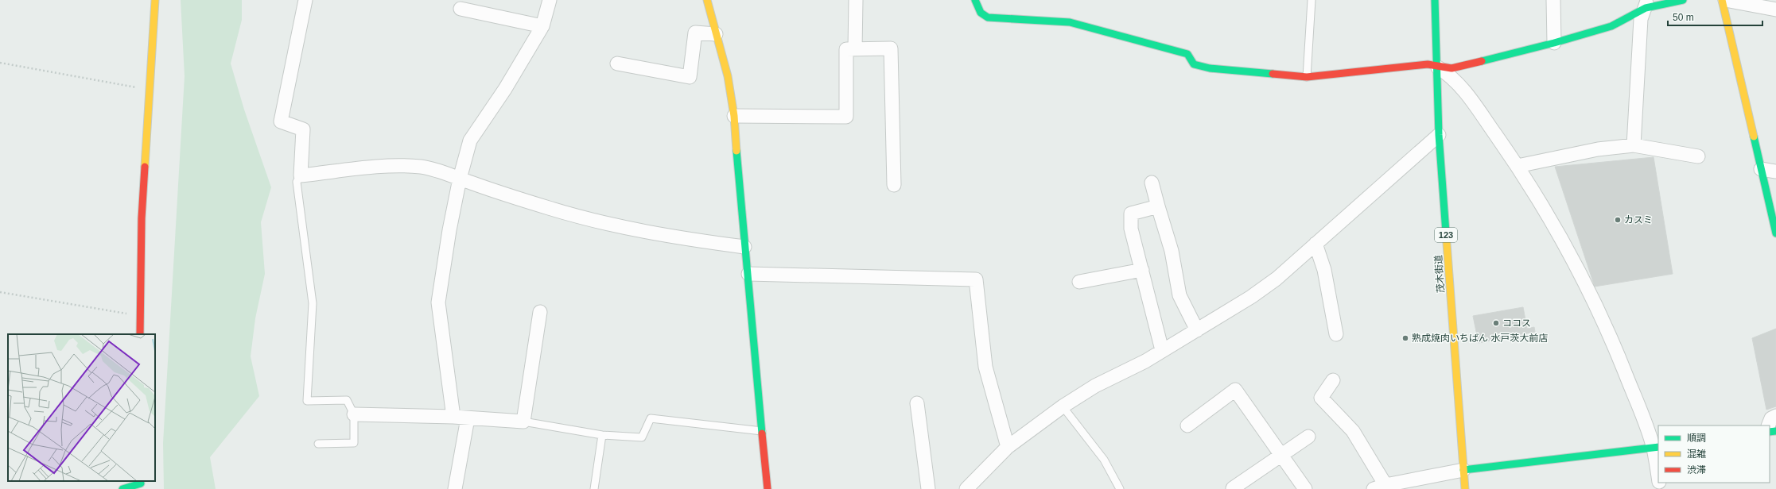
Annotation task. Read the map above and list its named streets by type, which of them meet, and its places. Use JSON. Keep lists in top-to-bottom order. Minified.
{"streets":{"main road":["123","茂木街道"]},"places":["カスミ","ココス","熟成焼肉いちばん 水戸茨大前店"],"legend":["順調","混雑","渋滞"],"scale_bar":"50 m"}
